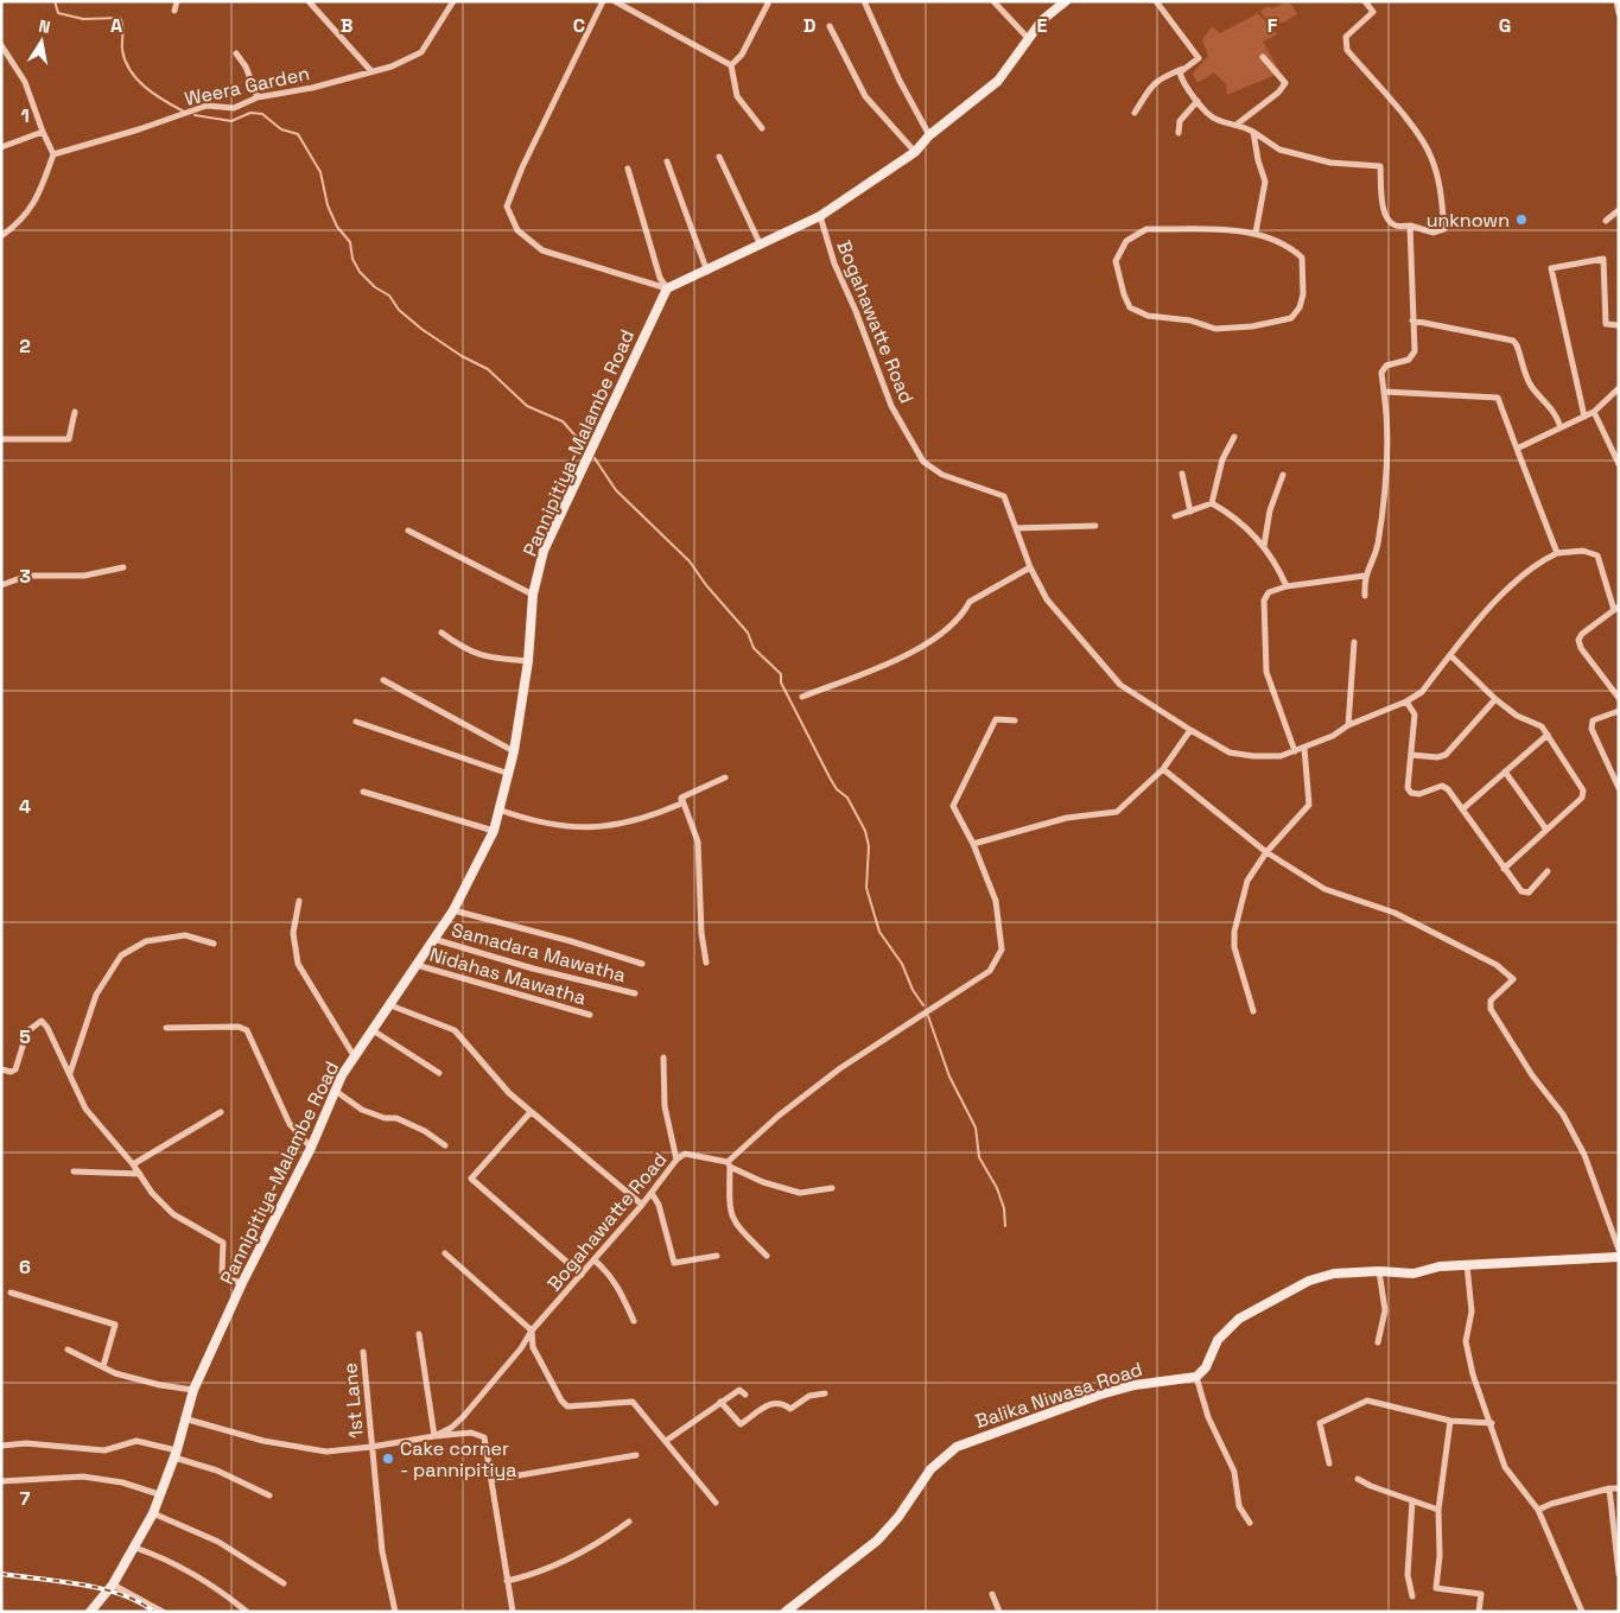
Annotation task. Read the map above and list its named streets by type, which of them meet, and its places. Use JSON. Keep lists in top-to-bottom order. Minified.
{"streets":{"street":["Weera Garden","Bogahawatte Road","Pannipitiya-Malambe Road","Samadara Mawatha","Nidahas Mawatha","Balika Niwasa Road","1st Lane"]},"crossings":[["Bogahawatte Road","Pannipitiya-Malambe Road"],["Bogahawatte Road","1st Lane"],["Pannipitiya-Malambe Road","Samadara Mawatha"],["Pannipitiya-Malambe Road","Nidahas Mawatha"]],"places":["unknown","Cake corner - pannipitiya"],"north":"top","grid":{"columns":["A","B","C","D","E","F","G"],"rows":["1","2","3","4","5","6","7"]}}
